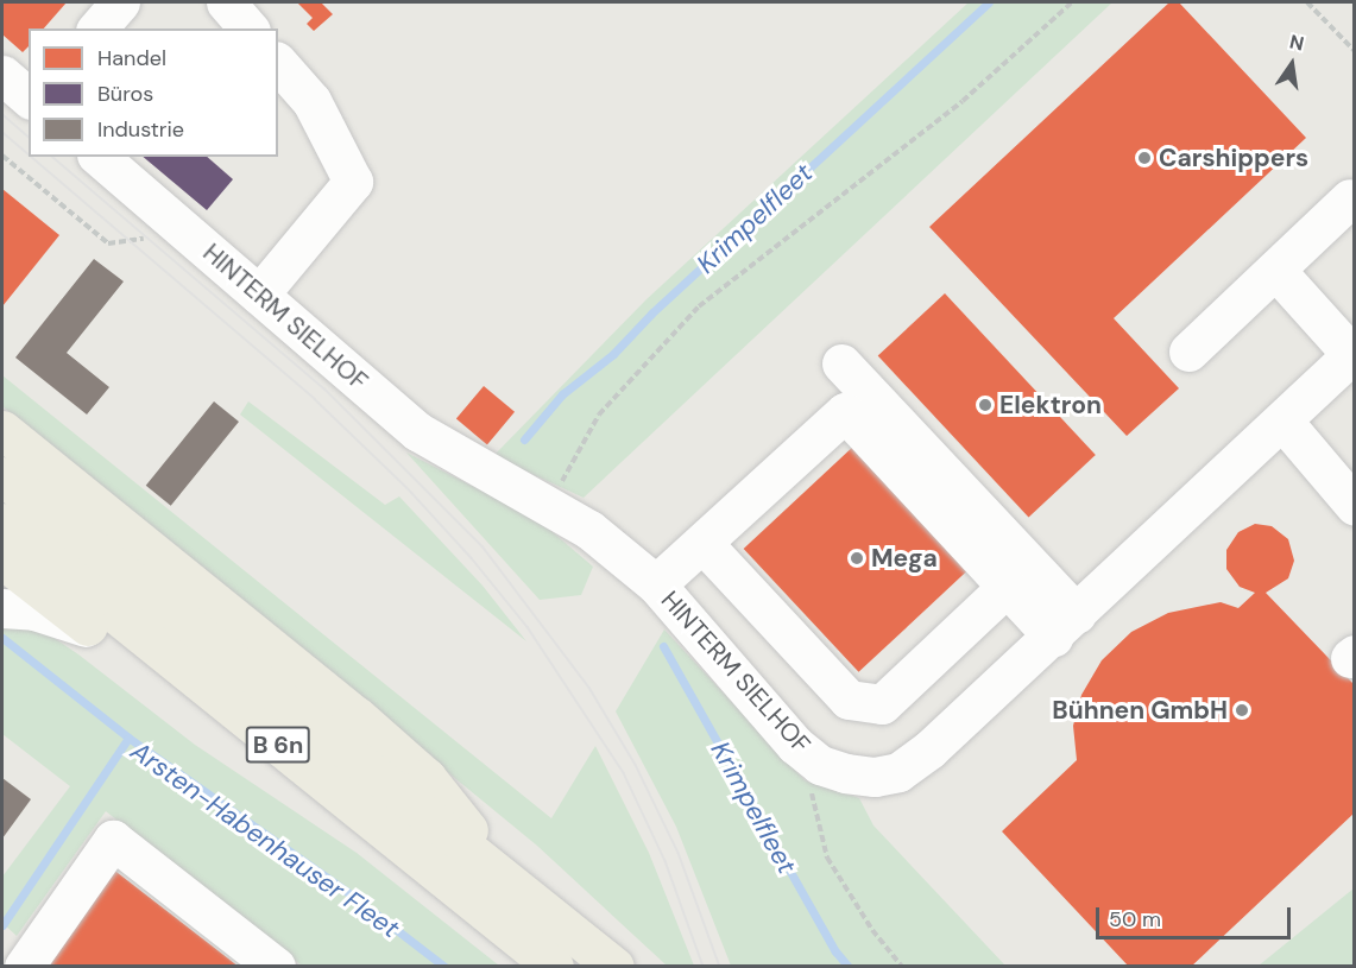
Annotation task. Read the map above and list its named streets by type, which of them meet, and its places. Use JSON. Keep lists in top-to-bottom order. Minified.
{"streets":{"highway":["B 6n"],"street":["HINTERM SIELHOF"]},"water":["Krimpelfleet","Arsten-Habenhauser Fleet"],"places":["Carshippers","Elektron","Mega","Bühnen GmbH"],"legend":["Handel","Büros","Industrie"],"scale_bar":"50 m","north":"top"}
